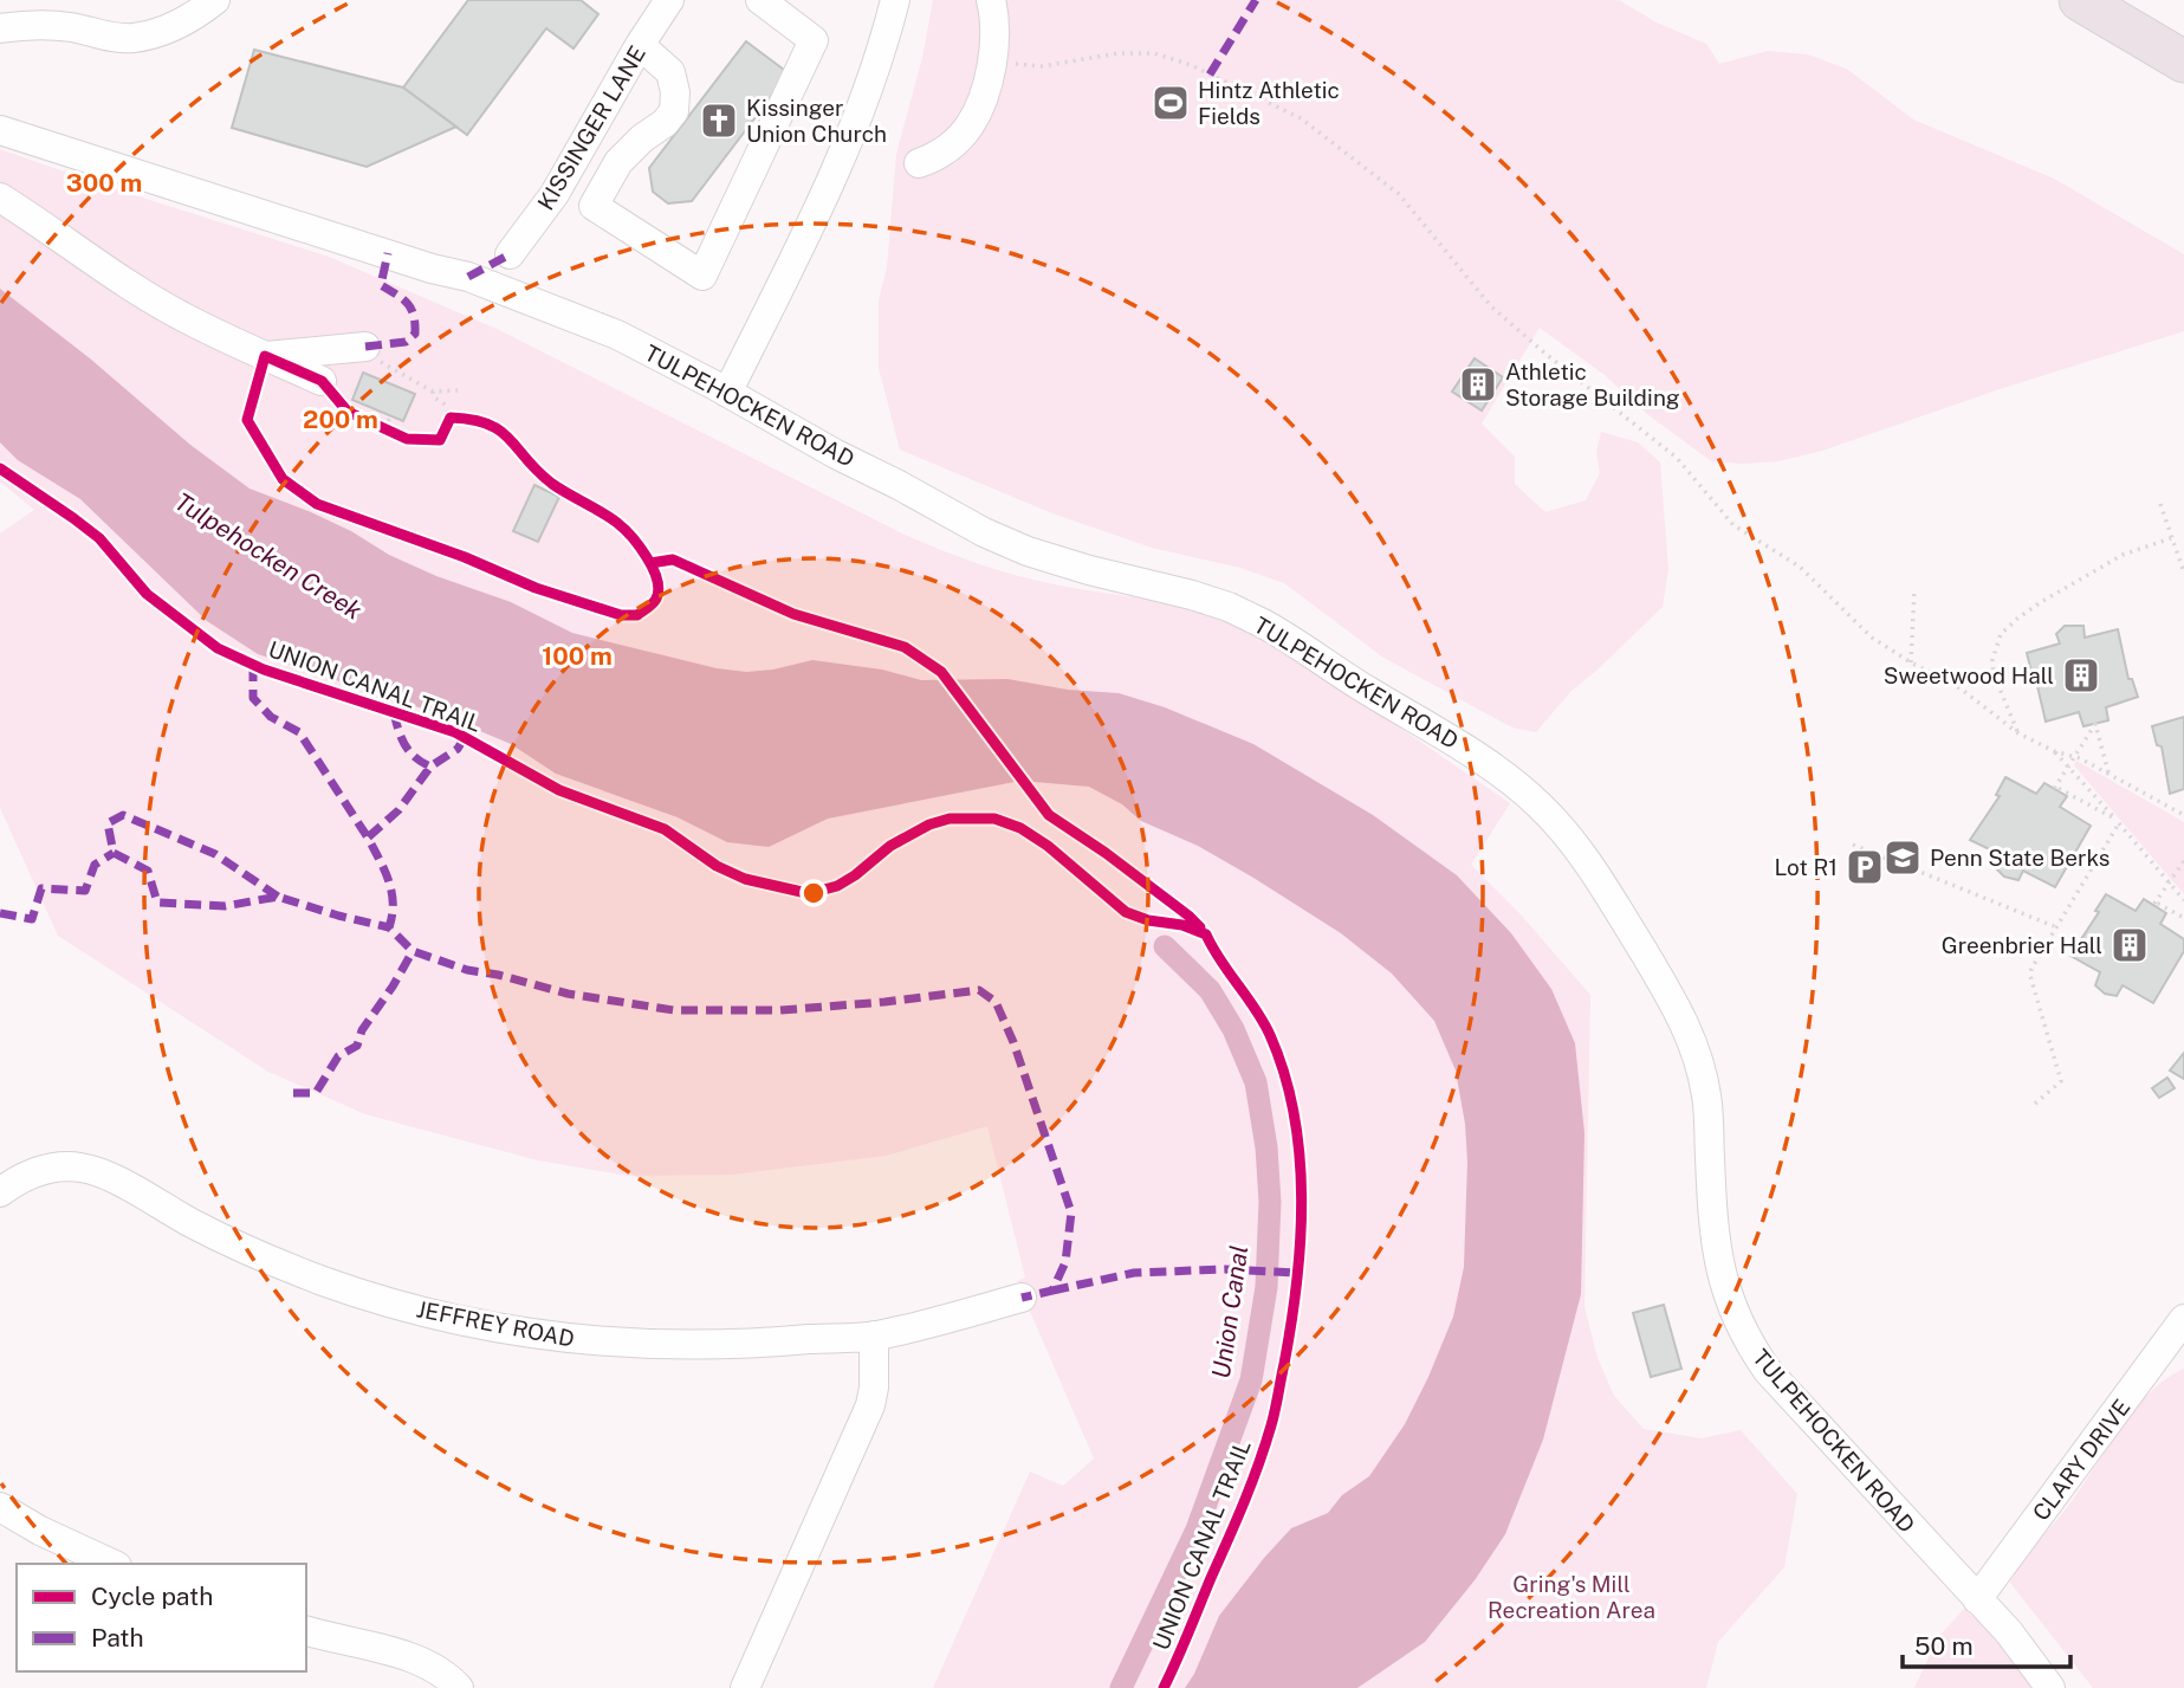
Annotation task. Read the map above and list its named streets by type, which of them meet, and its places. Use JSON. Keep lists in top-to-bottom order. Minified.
{"streets":{"street":["KISSINGER LANE","TULPEHOCKEN ROAD","JEFFREY ROAD","CLARY DRIVE"],"cycle path":["UNION CANAL TRAIL"]},"crossings":[["TULPEHOCKEN ROAD","CLARY DRIVE"]],"water":["Tulpehocken Creek","Union Canal"],"parks":["Gring's Mill Recreation Area"],"places":{"sports":["Hintz Athletic Fields"],"church":["Kissinger Union Church"],"building":["Athletic Storage Building","Sweetwood Hall","Greenbrier Hall"],"school or university":["Penn State Berks"],"parking":["Lot R1"]},"legend":["Cycle path","Path"],"scale_bar":"50 m","rings":["300 m","200 m","100 m"]}
